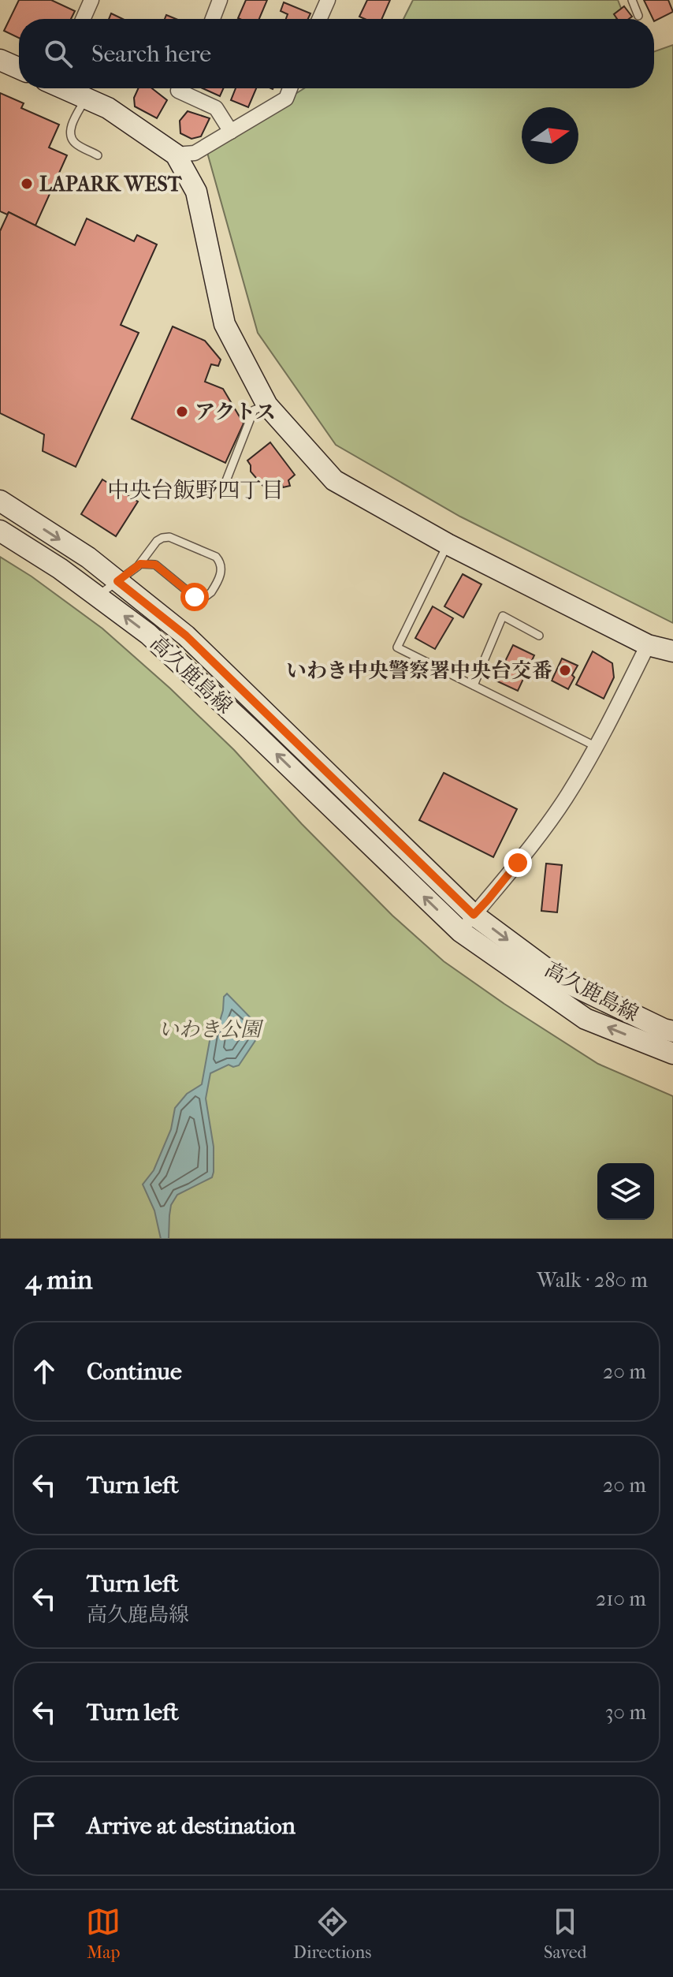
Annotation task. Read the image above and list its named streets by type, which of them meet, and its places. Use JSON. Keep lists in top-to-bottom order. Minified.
{"streets":{"main road":["高久鹿島線"]},"districts":["中央台飯野四丁目"],"parks":["いわき公園"],"places":["LAPARK WEST","アクトス","いわき中央警察署中央台交番"],"north":"right","page":{"search":"Search here","heading":["4 min","Walk · 280 m"],"list":[["Continue","20 m"],["Turn left","20 m"],["Turn left","高久鹿島線","210 m"],["Turn left","30 m"],"Arrive at destination"],"nav":["Map","Directions","Saved"]}}
